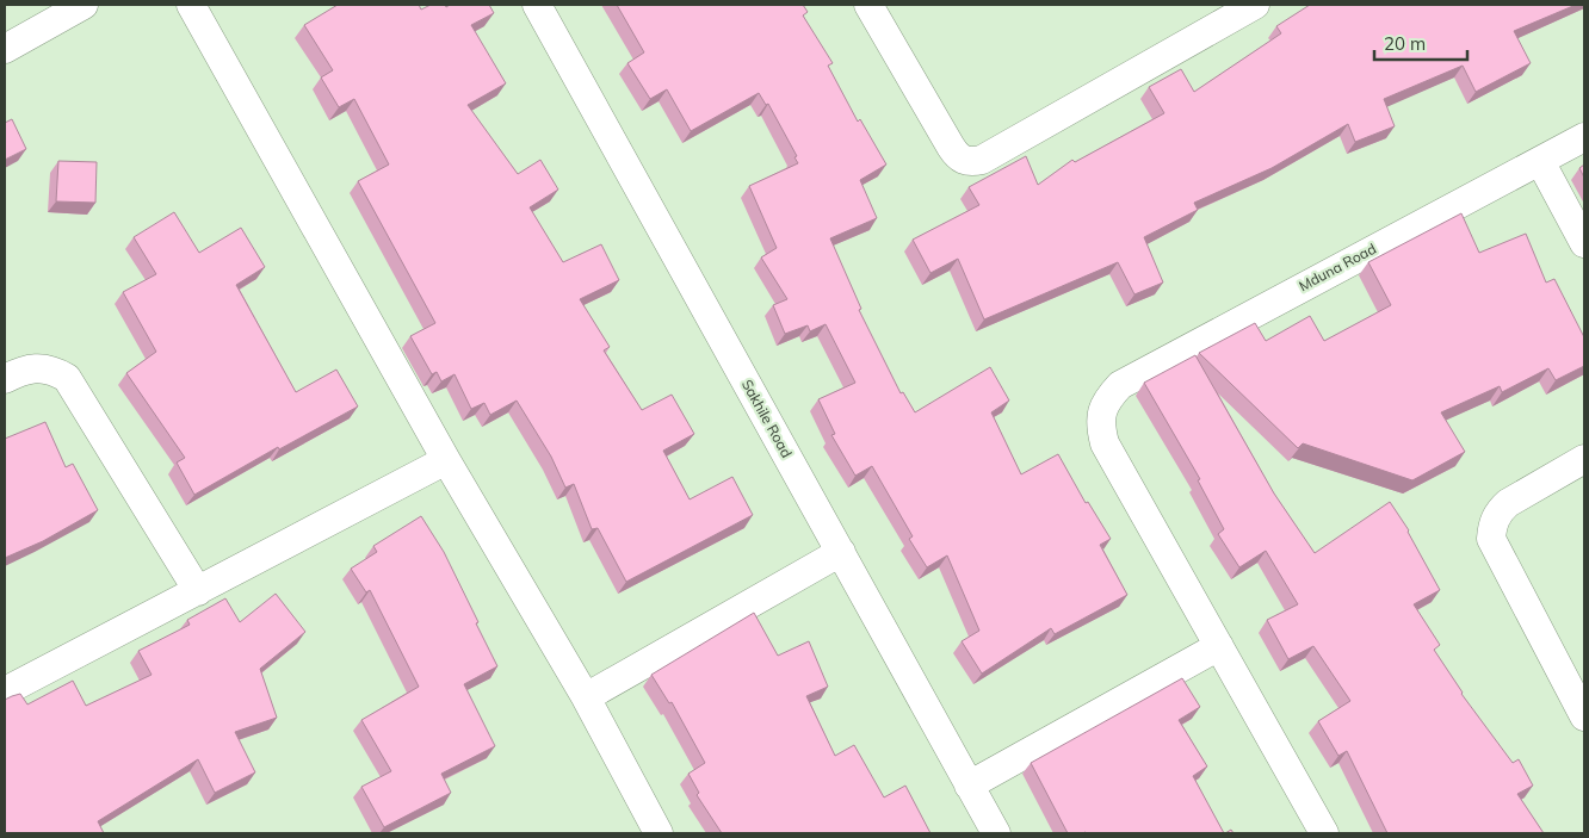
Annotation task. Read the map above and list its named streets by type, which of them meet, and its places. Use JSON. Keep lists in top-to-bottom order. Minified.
{"streets":{"street":["Mduna Road","Sakhile Road"]},"scale_bar":"20 m"}
